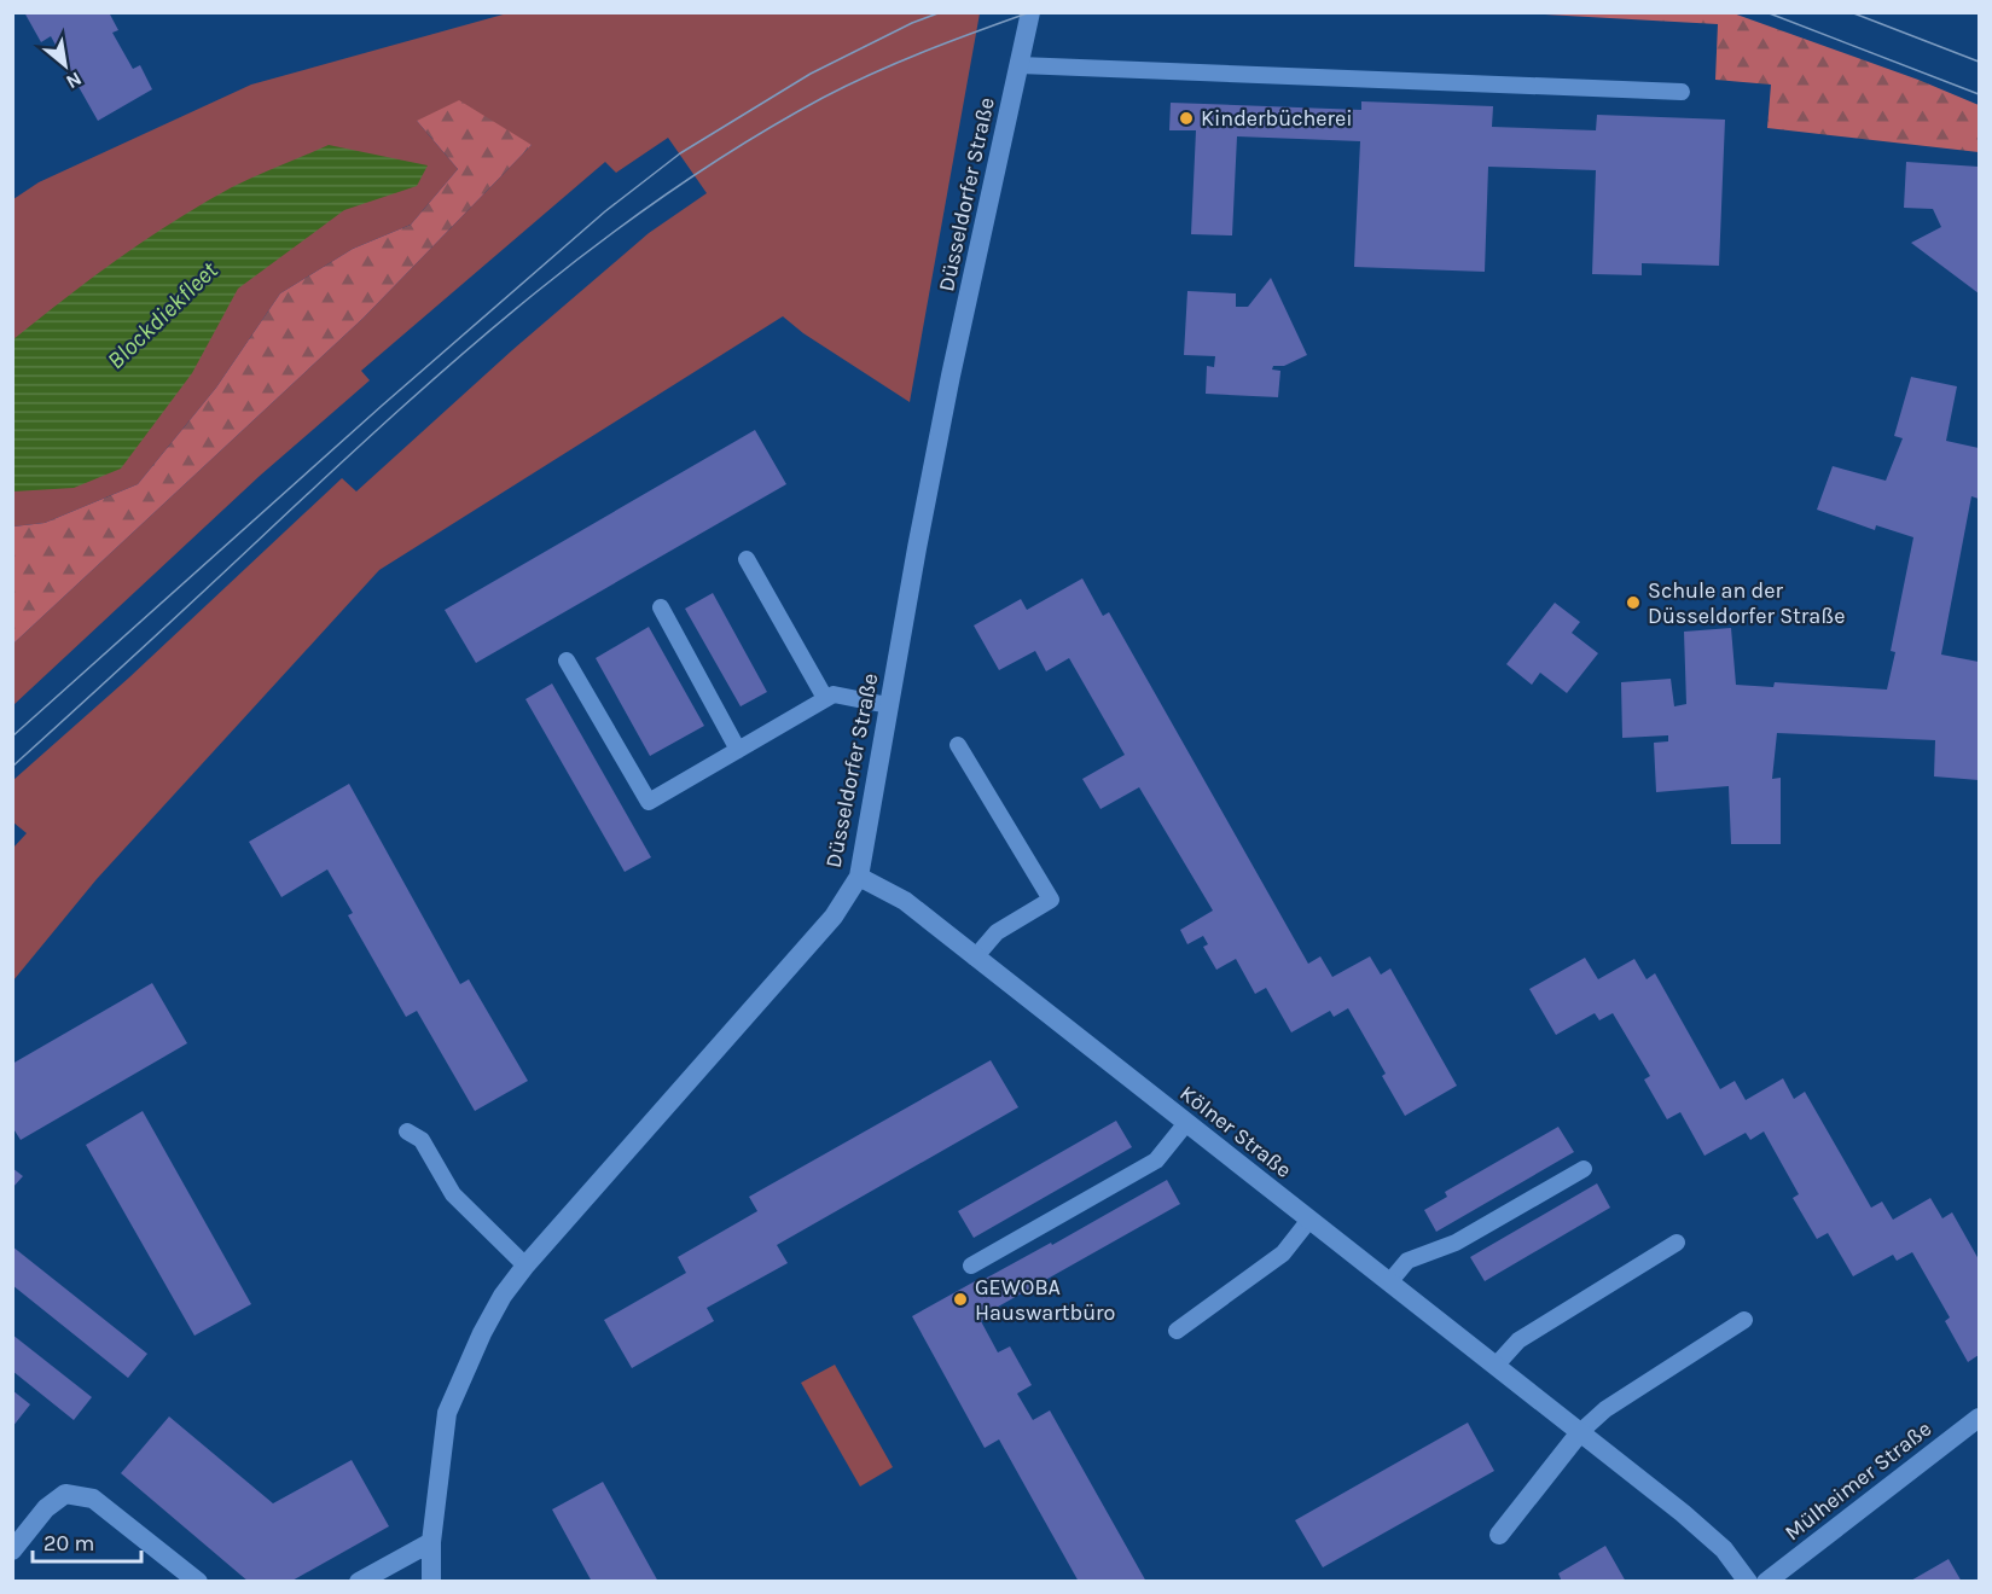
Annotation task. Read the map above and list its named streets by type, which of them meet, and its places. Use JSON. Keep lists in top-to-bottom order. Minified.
{"streets":{"street":["Düsseldorfer Straße","Kölner Straße","Mülheimer Straße"]},"crossings":[["Düsseldorfer Straße","Kölner Straße"]],"water":["Blockdiekfleet"],"places":["Kinderbücherei","Schule an der Düsseldorfer Straße","GEWOBA Hauswartbüro"],"scale_bar":"20 m","north":"bottom right"}
